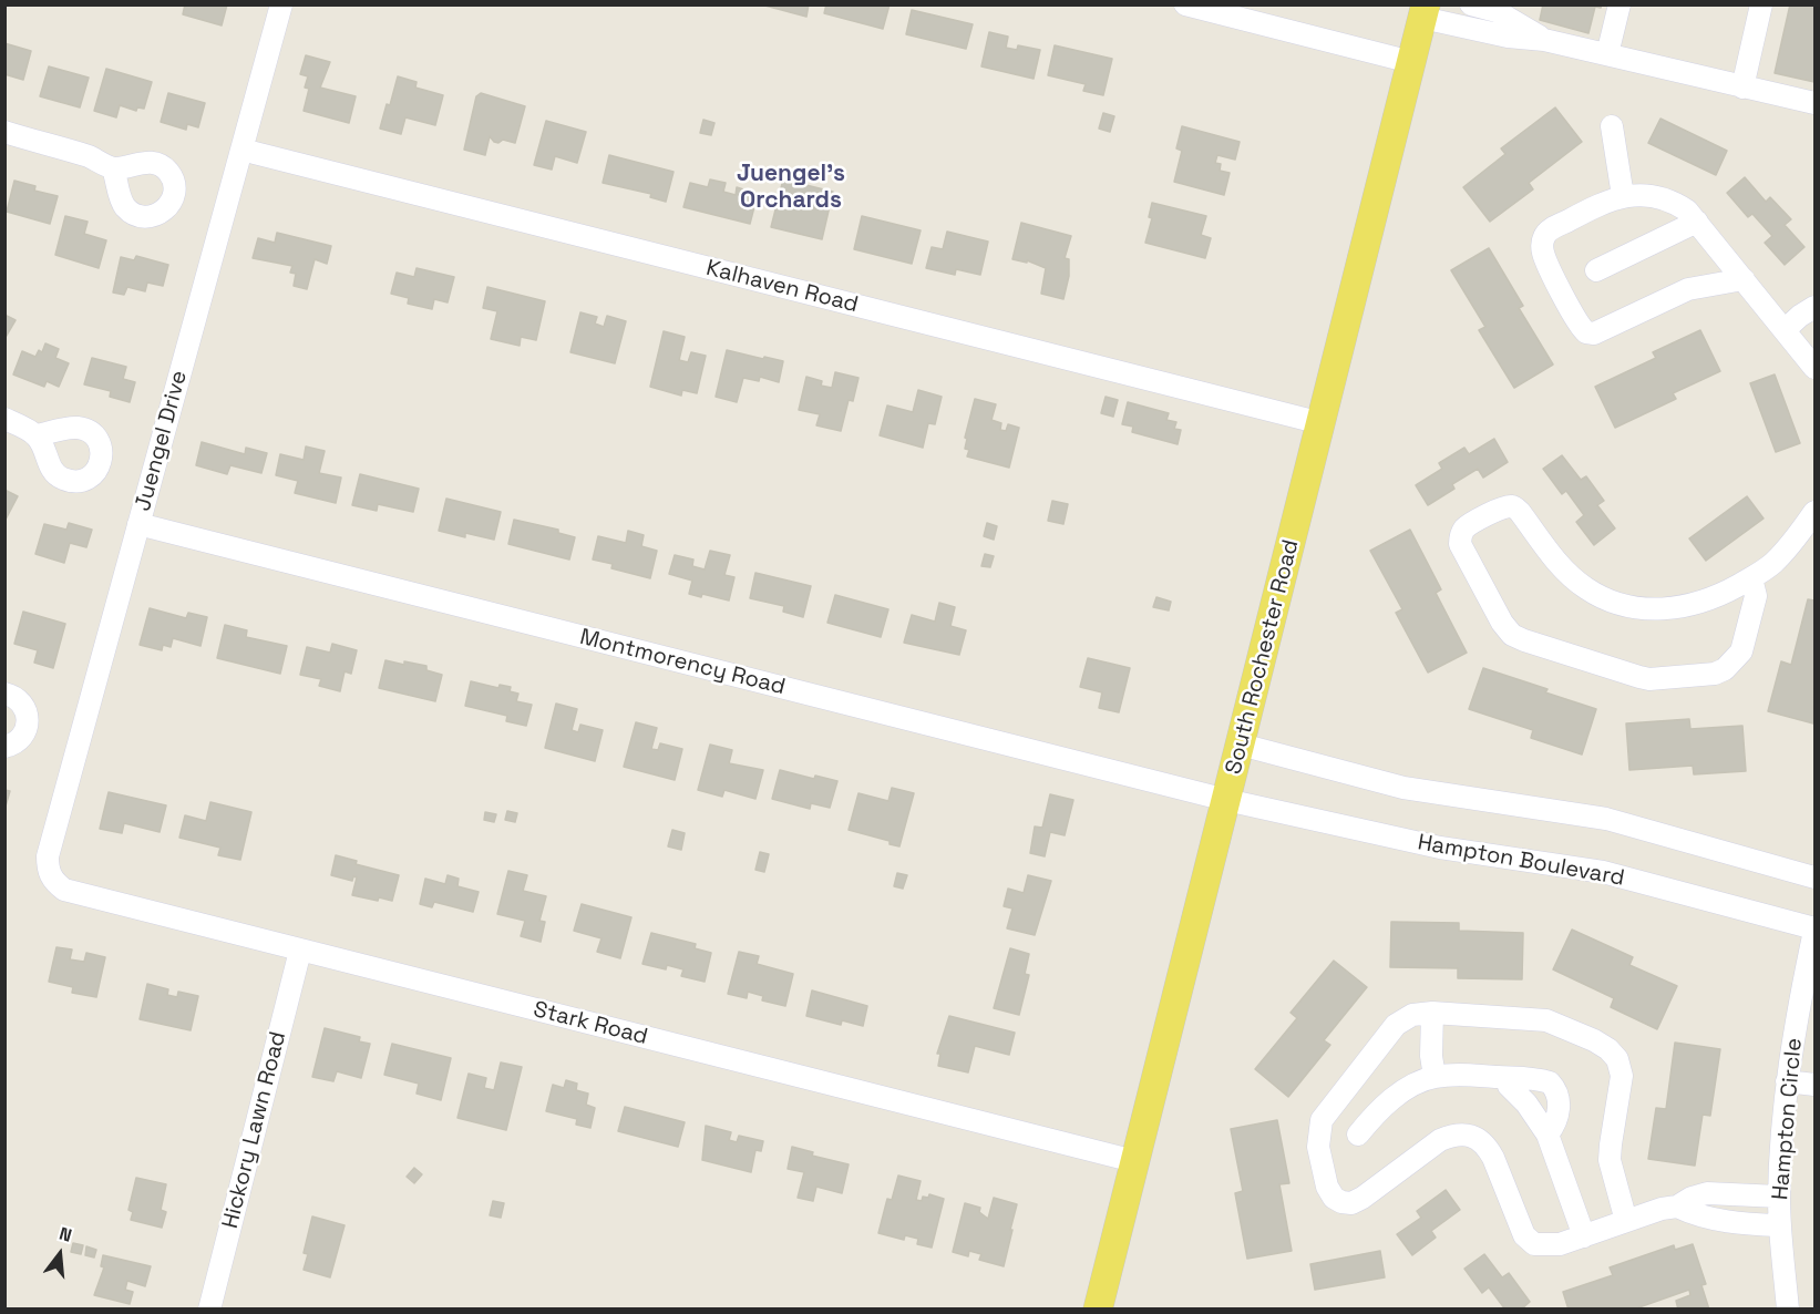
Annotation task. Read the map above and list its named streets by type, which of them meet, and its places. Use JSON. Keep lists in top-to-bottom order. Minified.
{"streets":{"main road":["South Rochester Road"],"street":["Kalhaven Road","Juengel Drive","Montmorency Road","Hampton Boulevard","Stark Road","Hampton Circle","Hickory Lawn Road"]},"crossings":[["Kalhaven Road","Juengel Drive"],["Kalhaven Road","South Rochester Road"],["Juengel Drive","Montmorency Road"],["Juengel Drive","Stark Road"],["South Rochester Road","Montmorency Road"],["South Rochester Road","Hampton Boulevard"],["South Rochester Road","Stark Road"],["Montmorency Road","Hampton Boulevard"],["Hampton Boulevard","Hampton Circle"],["Stark Road","Hickory Lawn Road"]],"districts":["Juengel's Orchards"],"north":"top"}
